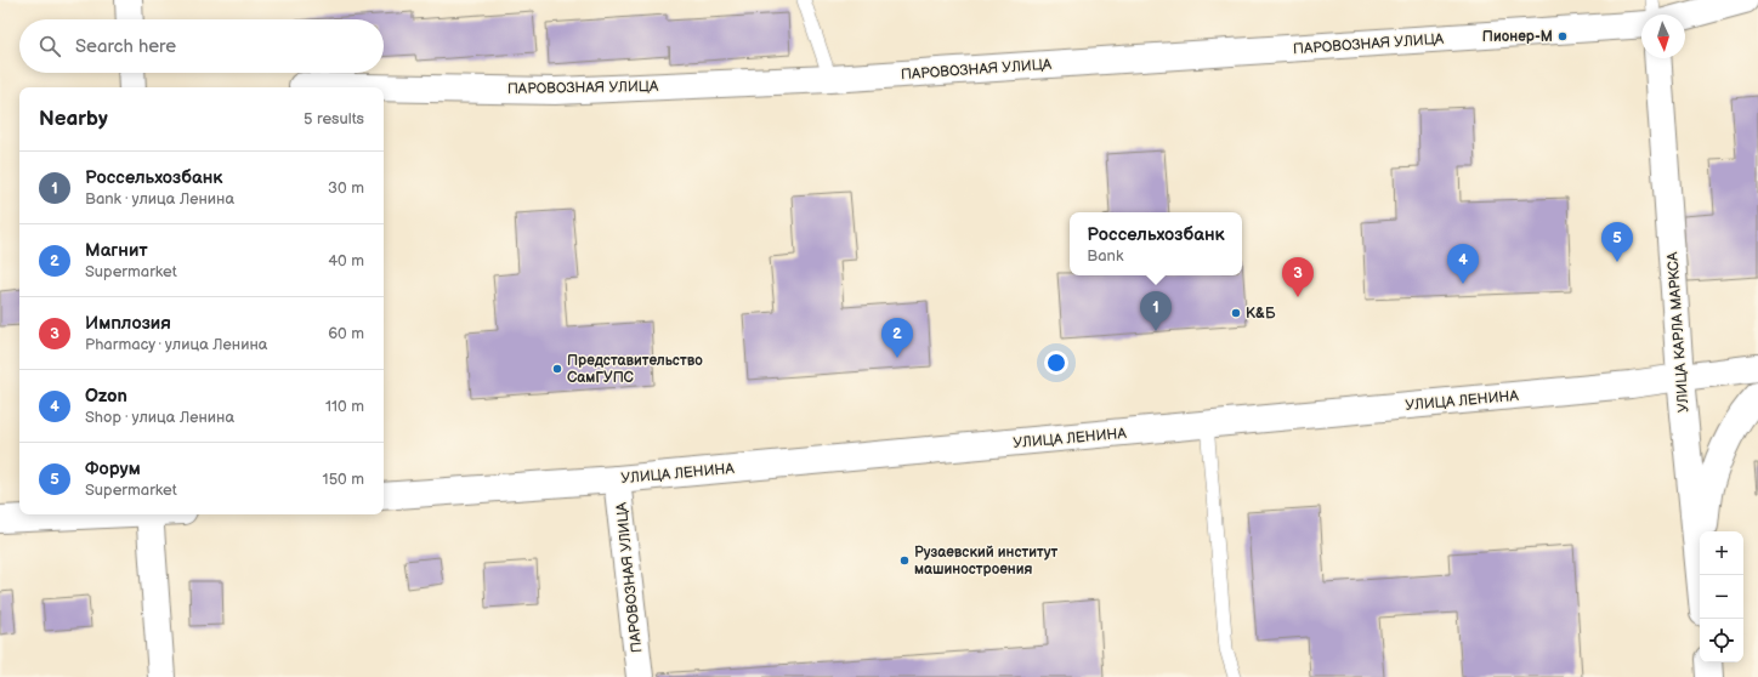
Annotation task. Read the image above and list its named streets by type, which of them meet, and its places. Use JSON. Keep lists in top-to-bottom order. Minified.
{"streets":{"street":["ПАРОВОЗНАЯ УЛИЦА","УЛИЦА КАРЛА МАРКСА","УЛИЦА ЛЕНИНА"]},"crossings":[["ПАРОВОЗНАЯ УЛИЦА","УЛИЦА ЛЕНИНА"],["УЛИЦА КАРЛА МАРКСА","УЛИЦА ЛЕНИНА"]],"places":["Пионер-М","К&Б","Представительство СамГУПС","Рузаевский институт машиностроения"],"north":"bottom","page":{"search":"Search here","heading":["Nearby","5 results"],"list":[{"mark":"1","name":"Россельхозбанк","note":"Bank · улица Ленина","value":"30 m"},{"mark":"2","name":"Магнит","note":"Supermarket","value":"40 m"},{"mark":"3","name":"Имплозия","note":"Pharmacy · улица Ленина","value":"60 m"},{"mark":"4","name":"Ozon","note":"Shop · улица Ленина","value":"110 m"},{"mark":"5","name":"Форум","note":"Supermarket","value":"150 m"}],"popup":["Россельхозбанк","Bank"],"pins":["5","4","3","1","2"],"map_buttons":["+","−"]}}
